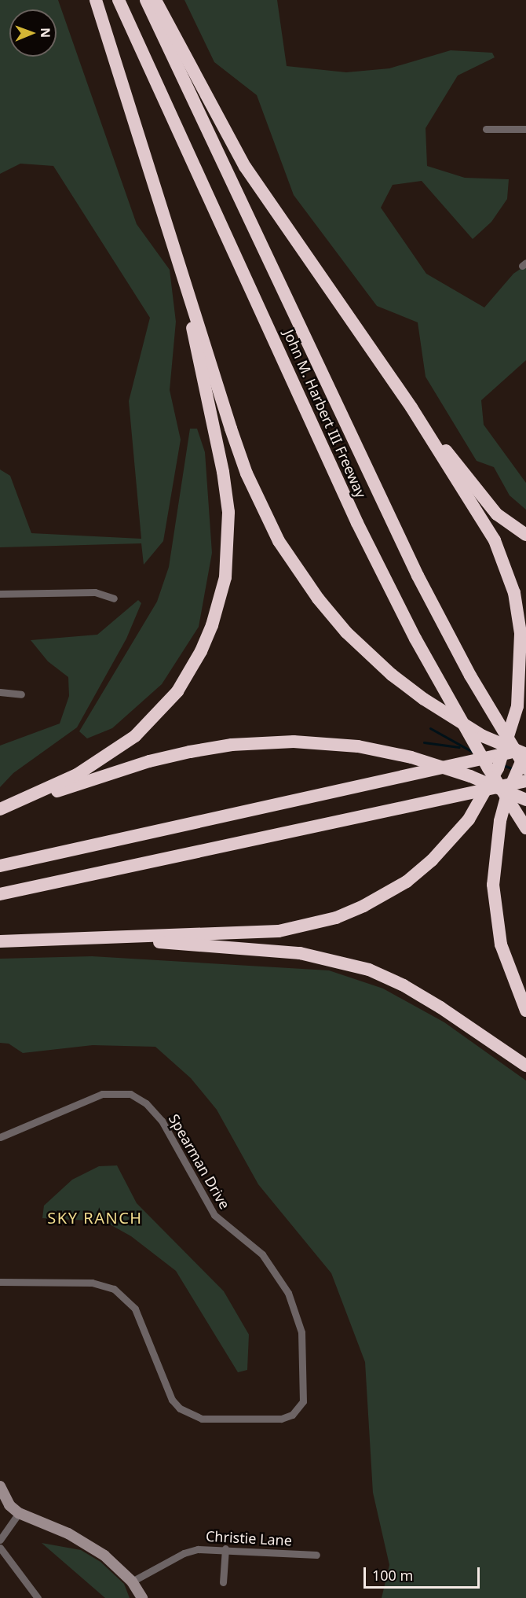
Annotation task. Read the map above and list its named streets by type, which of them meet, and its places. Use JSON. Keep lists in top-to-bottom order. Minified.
{"streets":{"highway":["John M. Harbert III Freeway"],"street":["Spearman Drive","Christie Lane"]},"districts":["SKY RANCH"],"scale_bar":"100 m","north":"right"}
